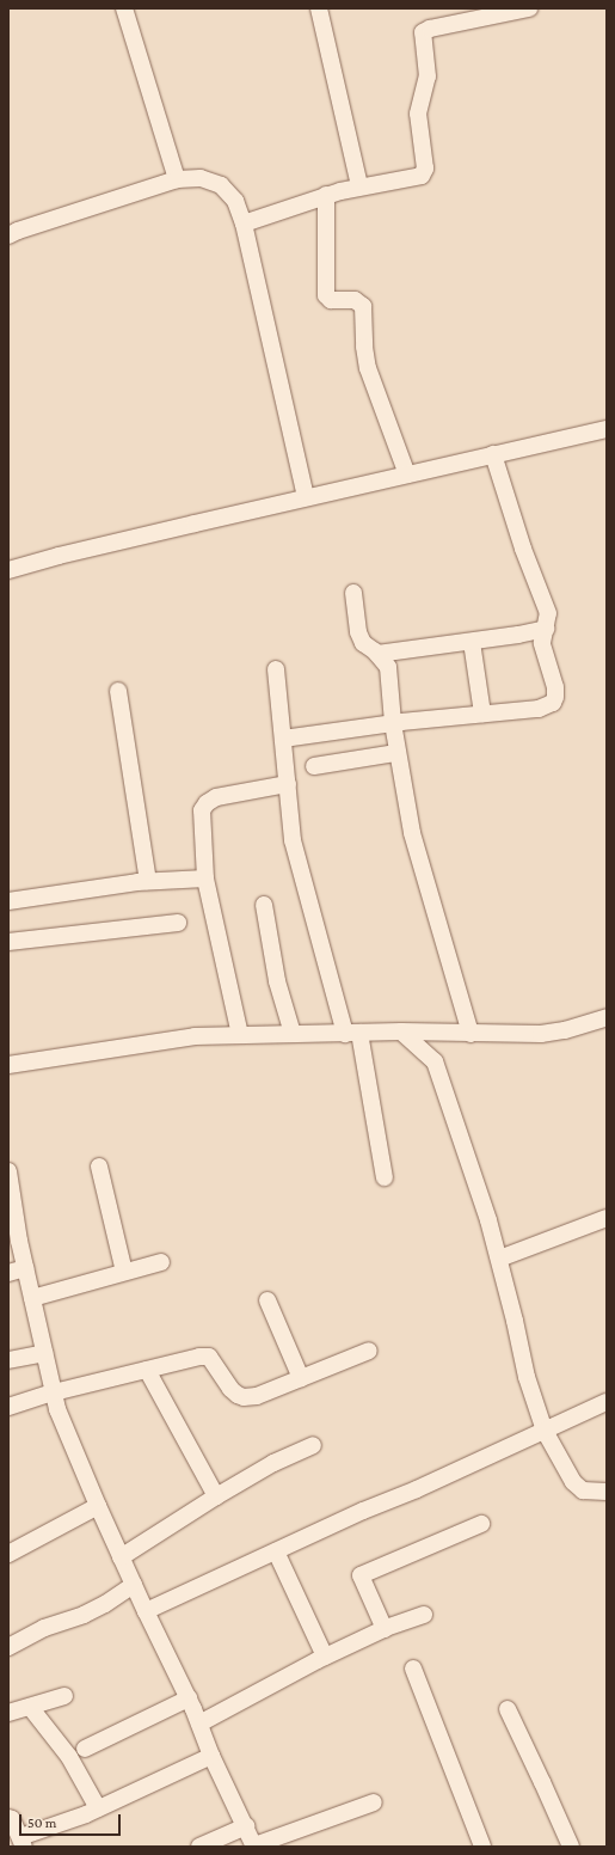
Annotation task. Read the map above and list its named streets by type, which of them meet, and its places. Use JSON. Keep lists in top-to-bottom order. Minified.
{"scale_bar":"50 m"}
